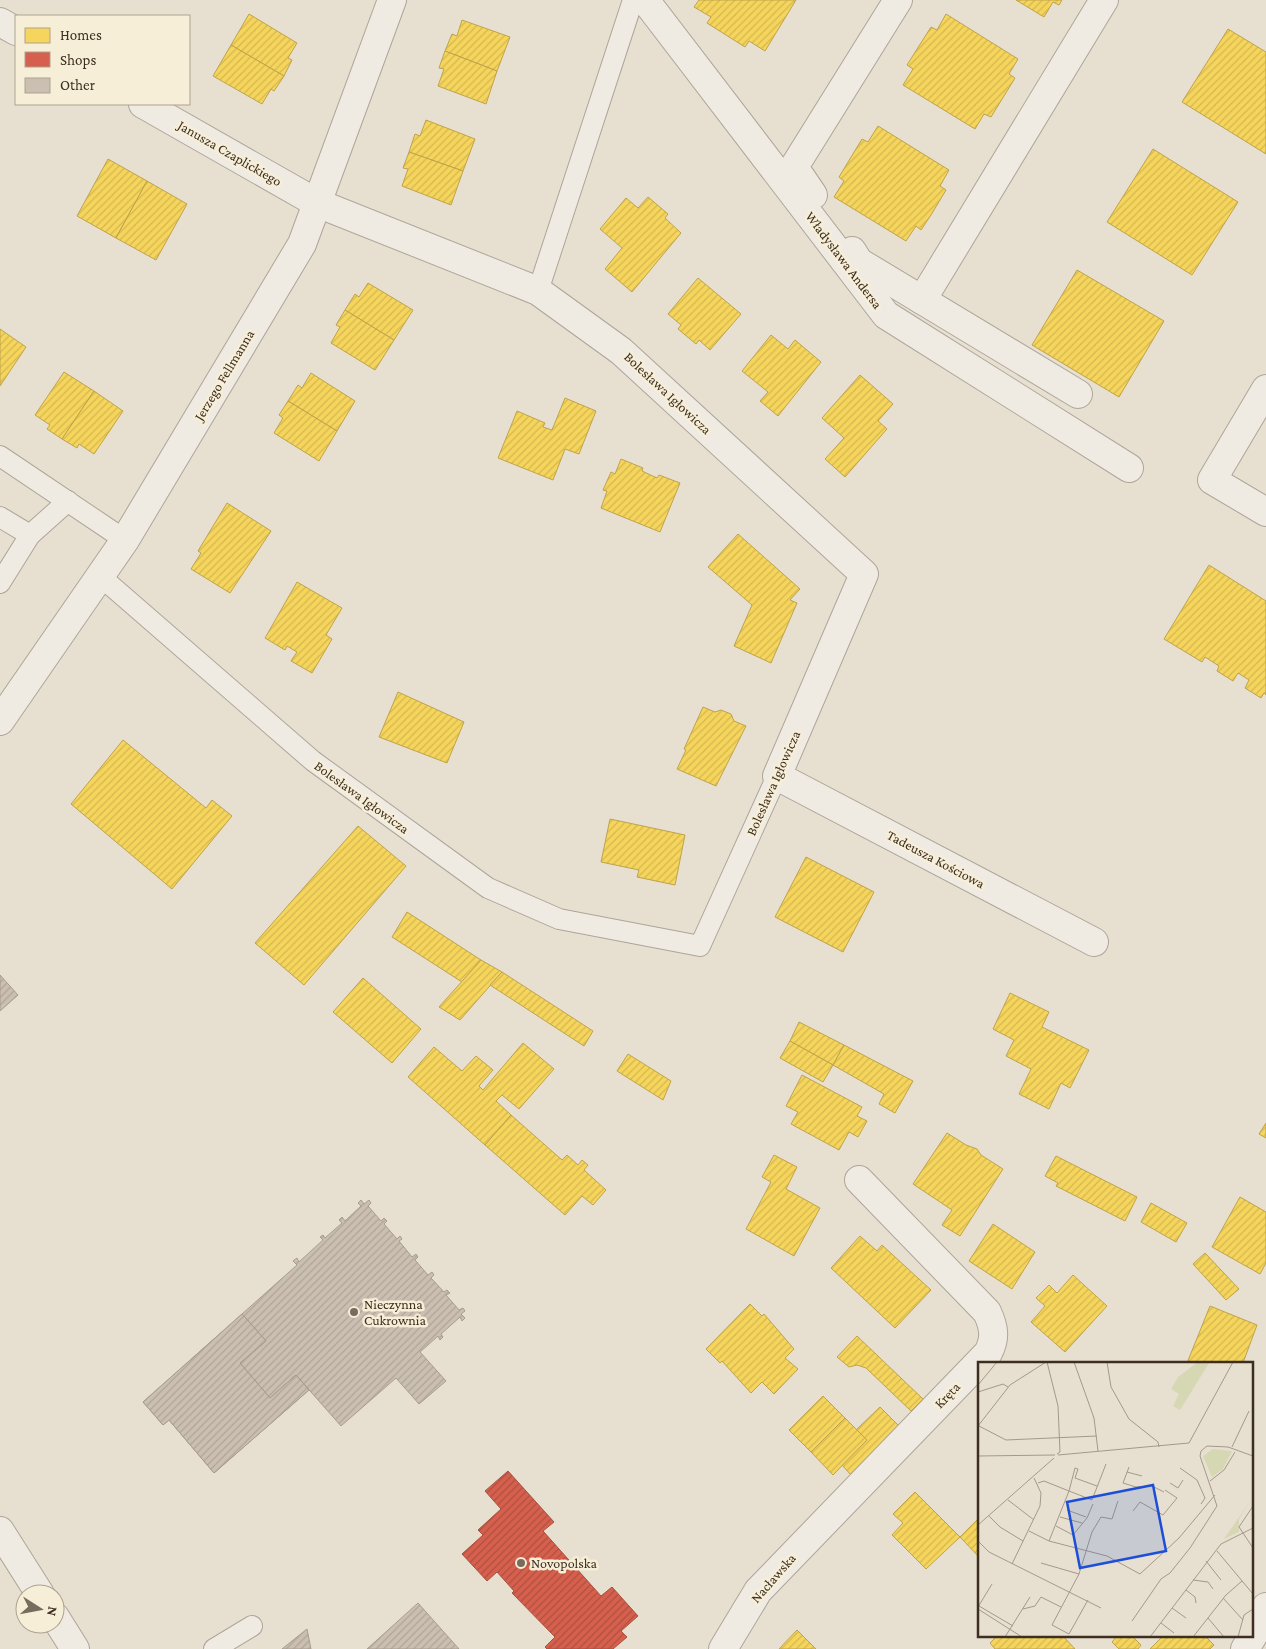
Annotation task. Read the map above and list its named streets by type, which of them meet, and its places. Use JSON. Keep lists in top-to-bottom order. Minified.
{"streets":{"street":["Janusza Czaplickiego","Władysława Andersa","Jerzego Fellmanna","Bolesława Igłowicza","Tadeusza Kościowa","Kręta","Nacławska"]},"crossings":[["Janusza Czaplickiego","Jerzego Fellmanna"],["Janusza Czaplickiego","Bolesława Igłowicza"],["Jerzego Fellmanna","Bolesława Igłowicza"],["Bolesława Igłowicza","Tadeusza Kościowa"],["Kręta","Nacławska"]],"places":["Nieczynna Cukrownia","Novopolska"],"legend":["Homes","Shops","Other"],"north":"right"}
